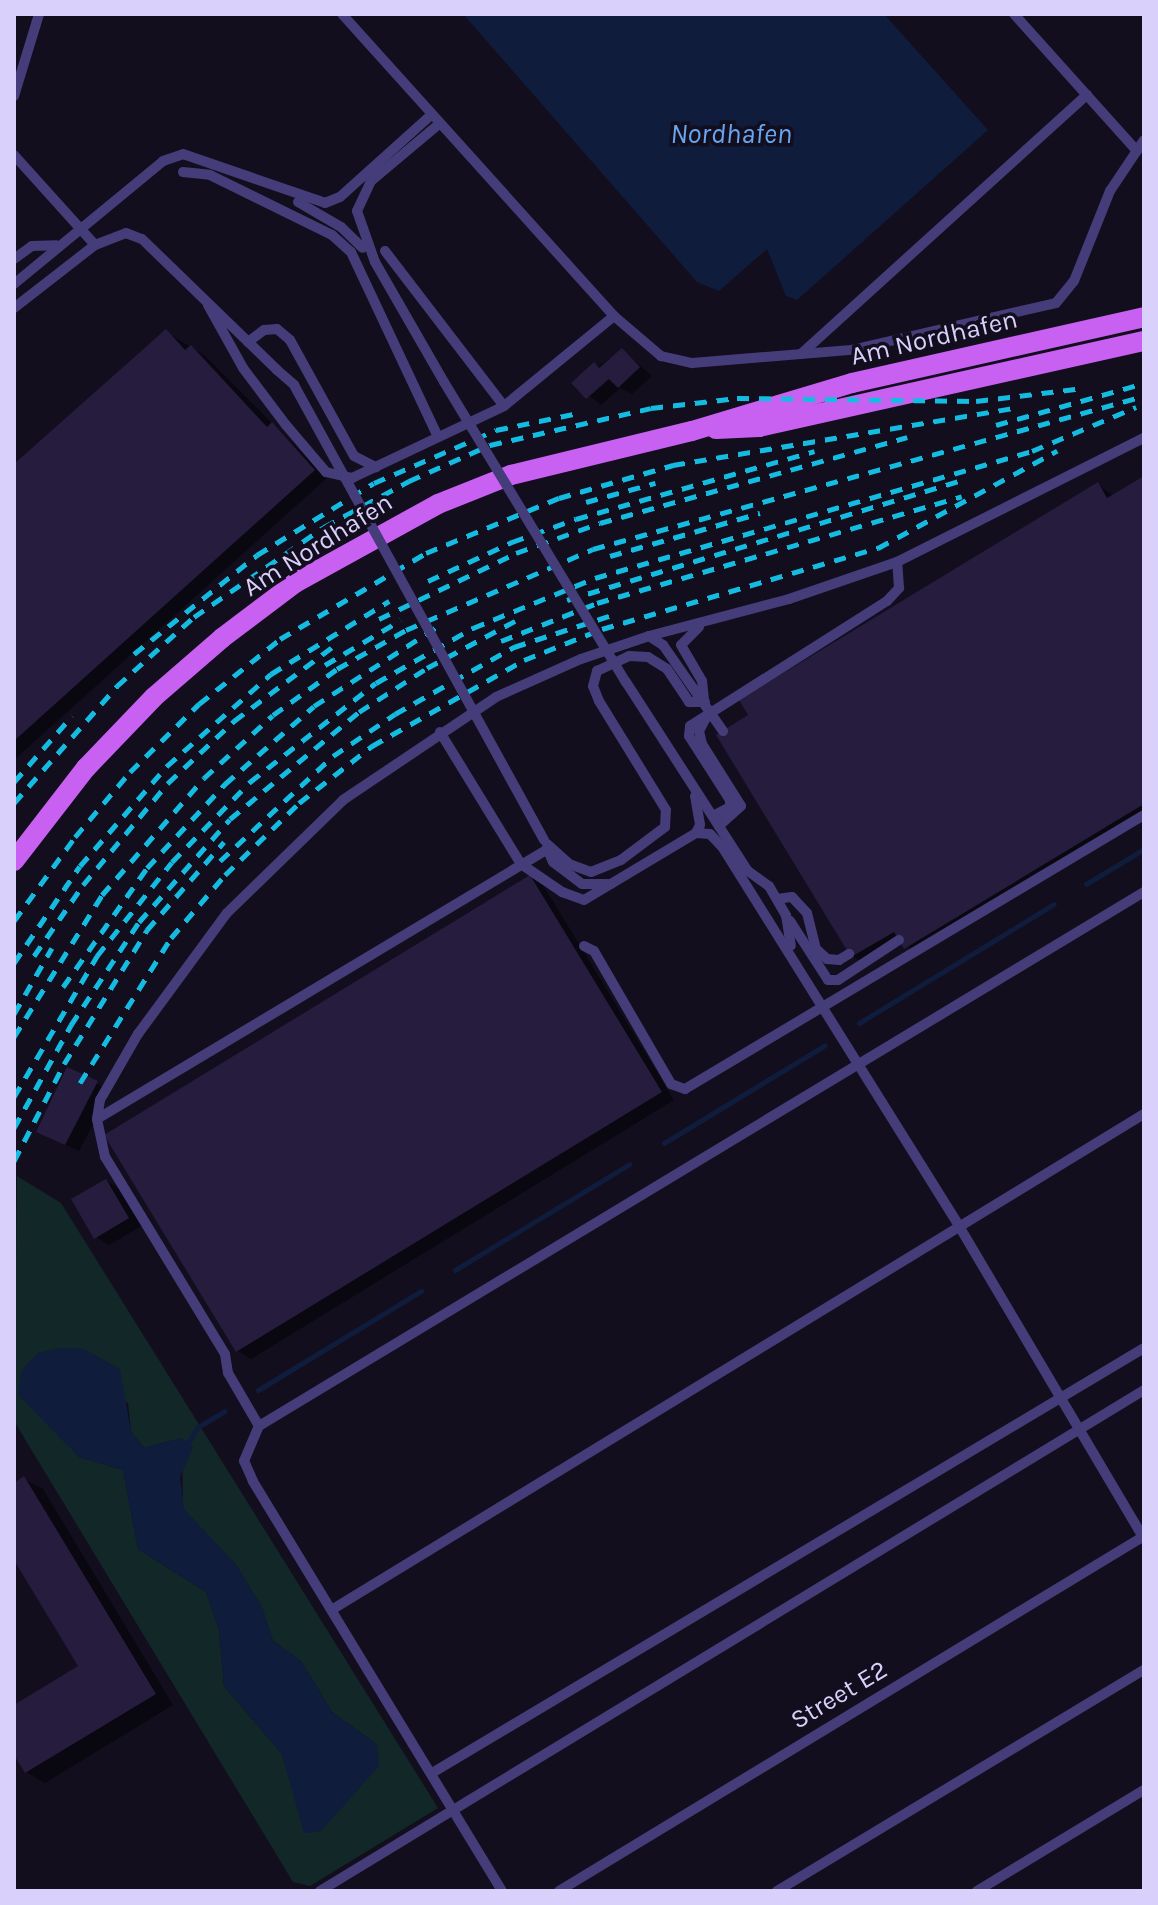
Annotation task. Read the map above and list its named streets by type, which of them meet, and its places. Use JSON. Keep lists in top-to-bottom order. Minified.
{"streets":{"main road":["Am Nordhafen"],"lane":["Street E2"]},"water":["Nordhafen"]}
